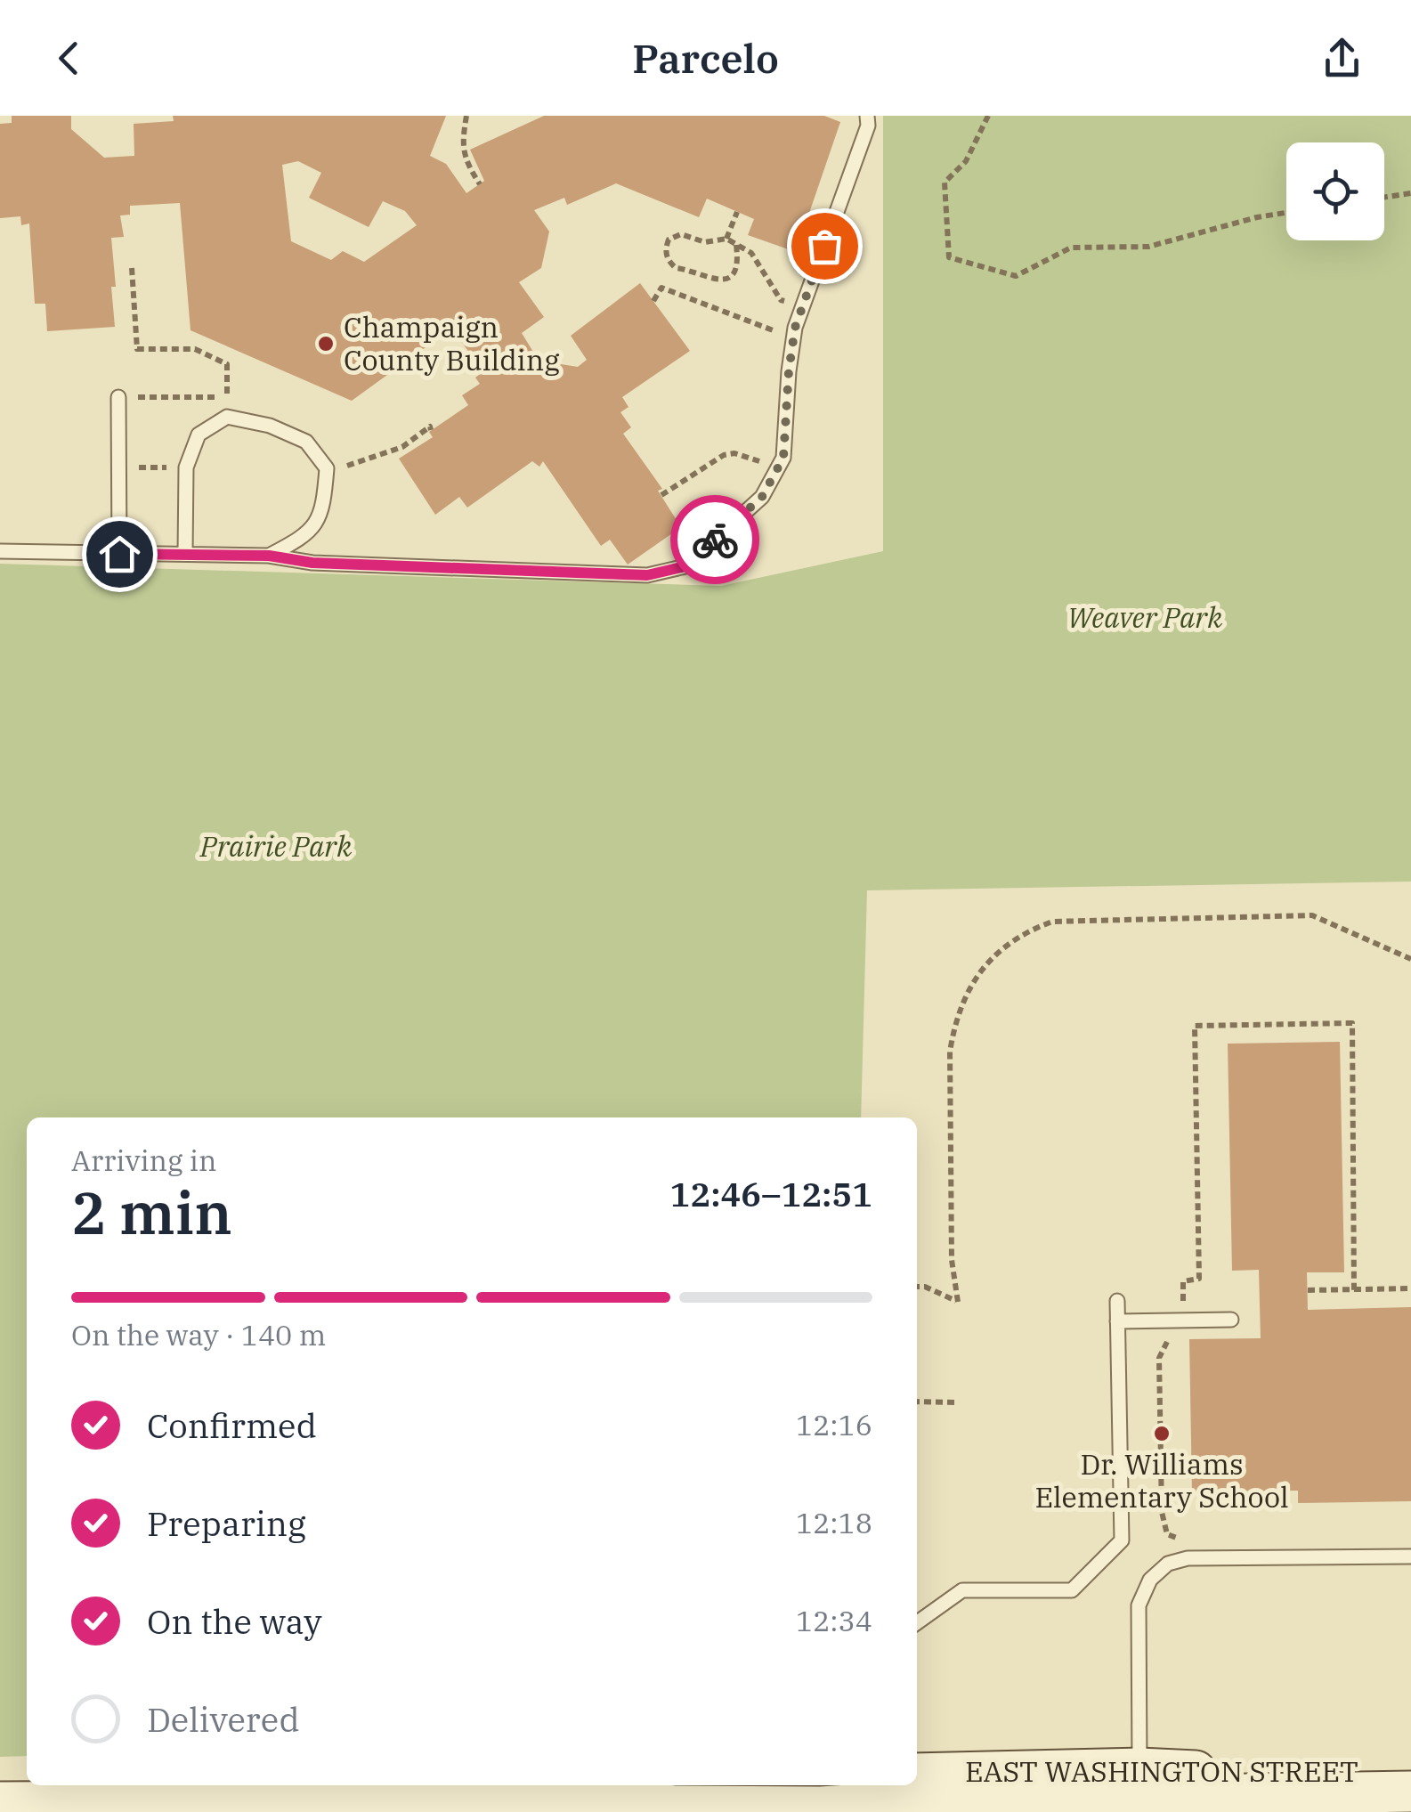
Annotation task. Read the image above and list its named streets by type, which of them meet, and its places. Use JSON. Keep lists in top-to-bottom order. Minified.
{"streets":{"main road":["EAST WASHINGTON STREET"]},"parks":["Weaver Park","Prairie Park"],"places":["Champaign County Building","Dr. Williams Elementary School"],"page":{"header":"Parcelo","heading":["2 min","Arriving in","12:46–12:51"],"bar":"On the way · 140 m","list":[["Confirmed","12:16"],["Preparing","12:18"],["On the way","12:34"],"Delivered"]}}
